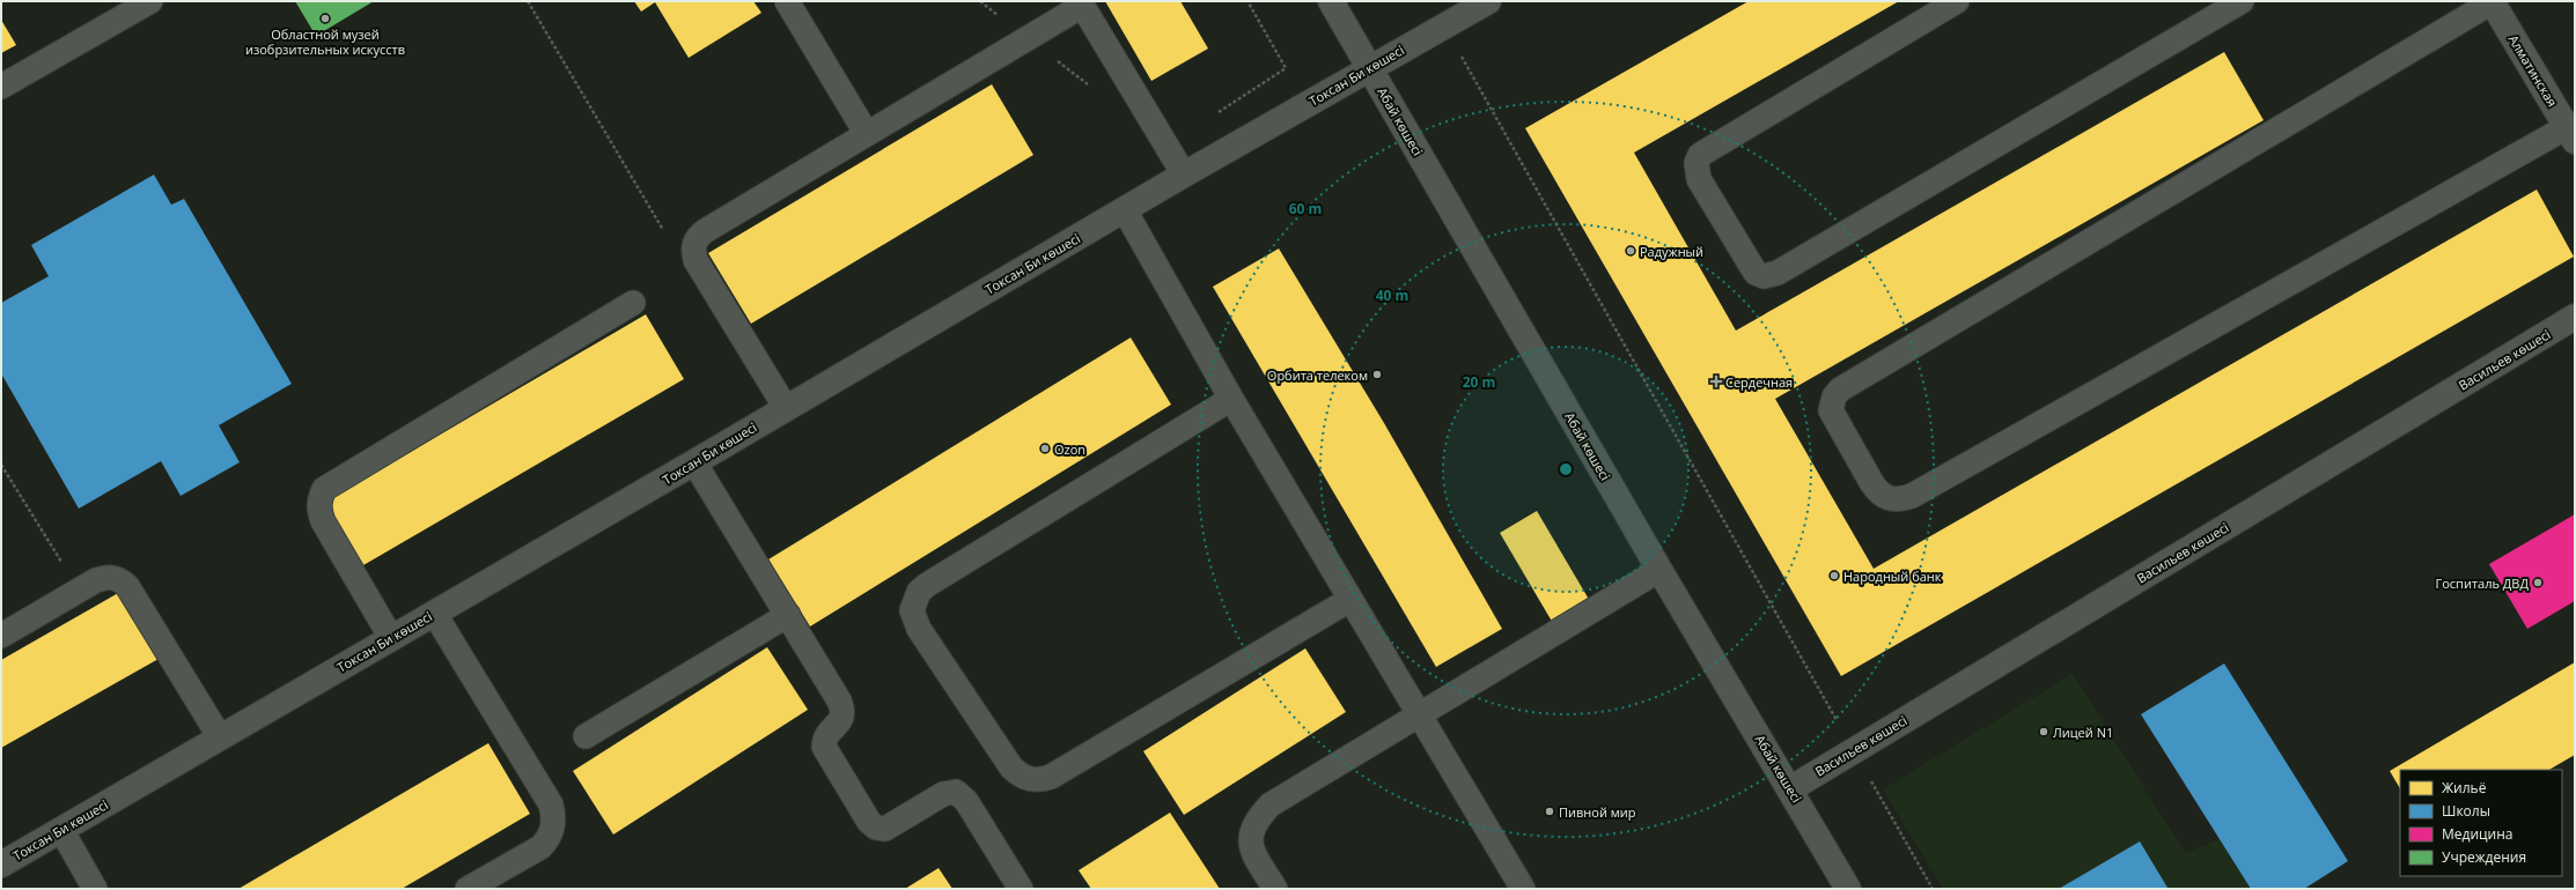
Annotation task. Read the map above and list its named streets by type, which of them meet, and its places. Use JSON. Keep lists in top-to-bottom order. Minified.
{"streets":{"street":["Алматинская","Токсан Би көшесі","Абай көшесі","Васильев көшесі"]},"crossings":[["Токсан Би көшесі","Абай көшесі"],["Абай көшесі","Васильев көшесі"]],"places":{"other":["Областной музей изобрзительных искусств","Радужный","Орбита телеком","Ozon","Народный банк","Госпиталь ДВД","Лицей N1","Пивной мир"],"health":["Сердечная"]},"legend":["Жильё","Школы","Медицина","Учреждения"],"rings":["60 m","40 m","20 m"]}
